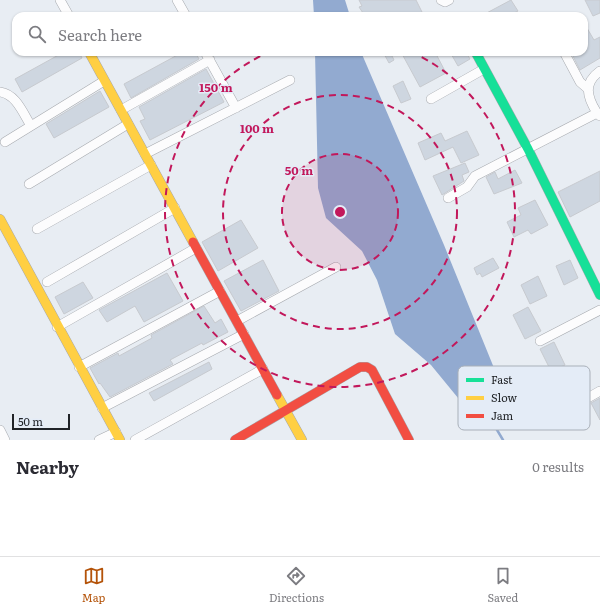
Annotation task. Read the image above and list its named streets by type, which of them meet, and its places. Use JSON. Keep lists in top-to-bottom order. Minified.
{"legend":["Fast","Slow","Jam"],"scale_bar":"50 m","page":{"search":"Search here","scale":"50 m","heading":["Nearby","0 results"],"nav":["Map","Directions","Saved"]},"rings":["150 m","100 m","50 m"]}
